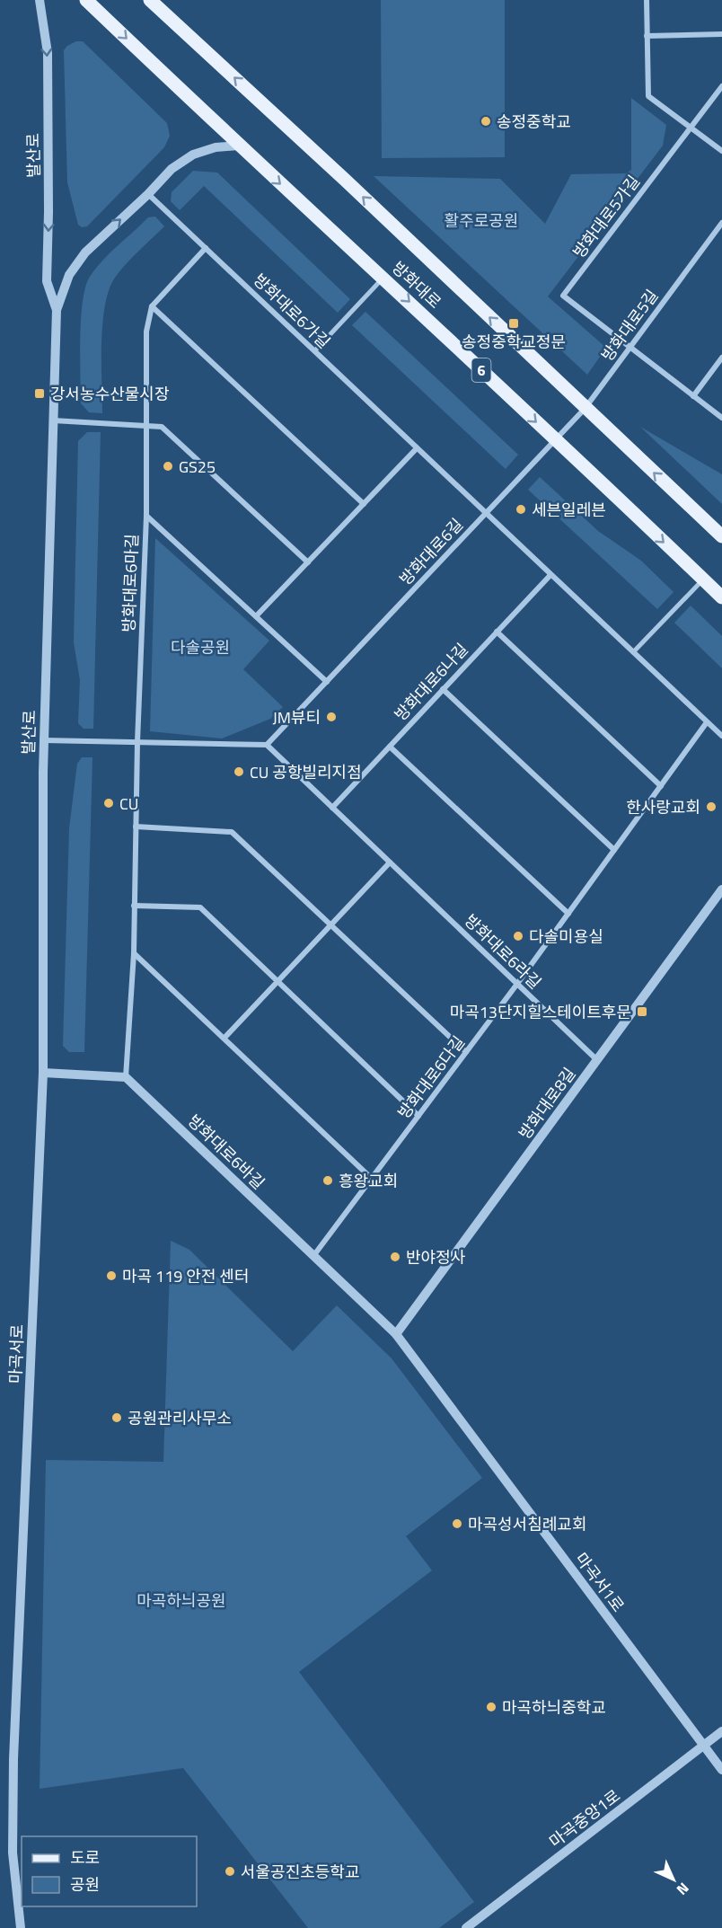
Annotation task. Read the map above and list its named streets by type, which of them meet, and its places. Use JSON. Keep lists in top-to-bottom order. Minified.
{"streets":{"main road":["방화대로","6"],"street":["발산로","방화대로5가길","방화대로6가길","방화대로5길","방화대로6길","방화대로6마길","방화대로6나길","방화대로6라길","방화대로6다길","방화대로8길","방화대로6바길","마곡서로","마곡서1로","마곡중앙1로"]},"crossings":[["발산로","방화대로"],["발산로","방화대로6가길"],["발산로","마곡서로"],["방화대로5가길","방화대로5길"],["방화대로","방화대로5길"],["방화대로","방화대로6길"],["방화대로6가길","방화대로6길"],["방화대로5길","방화대로6길"],["방화대로6길","방화대로6라길"],["방화대로6나길","방화대로6라길"],["방화대로6라길","방화대로6다길"],["방화대로6라길","방화대로8길"],["방화대로6다길","방화대로6바길"],["방화대로8길","방화대로6바길"],["방화대로8길","마곡서1로"],["방화대로6바길","마곡서1로"],["마곡서1로","마곡중앙1로"]],"parks":["활주로공원","다솔공원","마곡하늬공원"],"places":{"other":["송정중학교","GS25","세븐일레븐","JM뷰티","CU 공항빌리지점","CU","한사랑교회","다솔미용실","흥왕교회","반야정사","마곡 119 안전 센터","공원관리사무소","마곡성서침례교회","마곡하늬중학교","서울공진초등학교"],"transit":["송정중학교정문","강서농수산물시장","마곡13단지힐스테이트후문"]},"legend":["도로","공원"],"north":"bottom right"}
